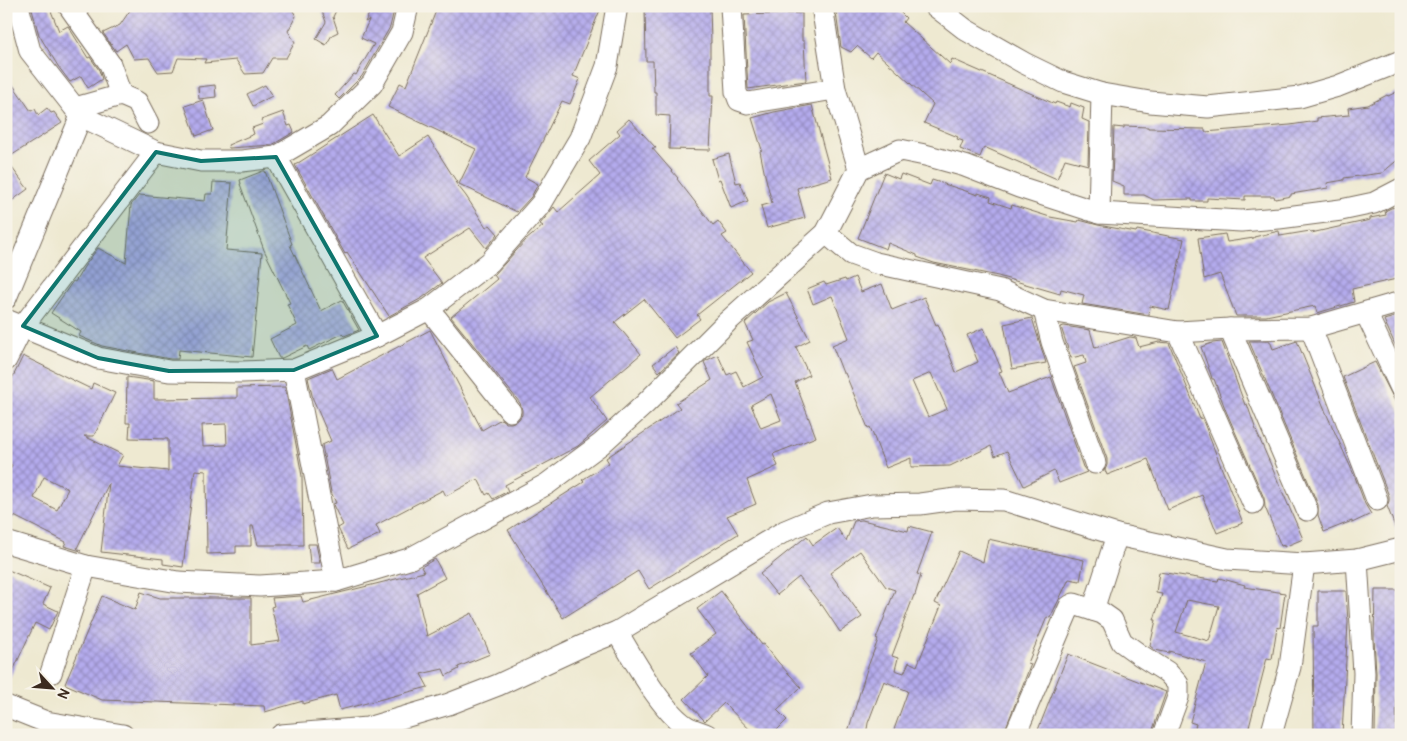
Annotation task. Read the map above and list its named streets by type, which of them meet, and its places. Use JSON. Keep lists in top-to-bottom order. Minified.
{"north":"bottom right"}
